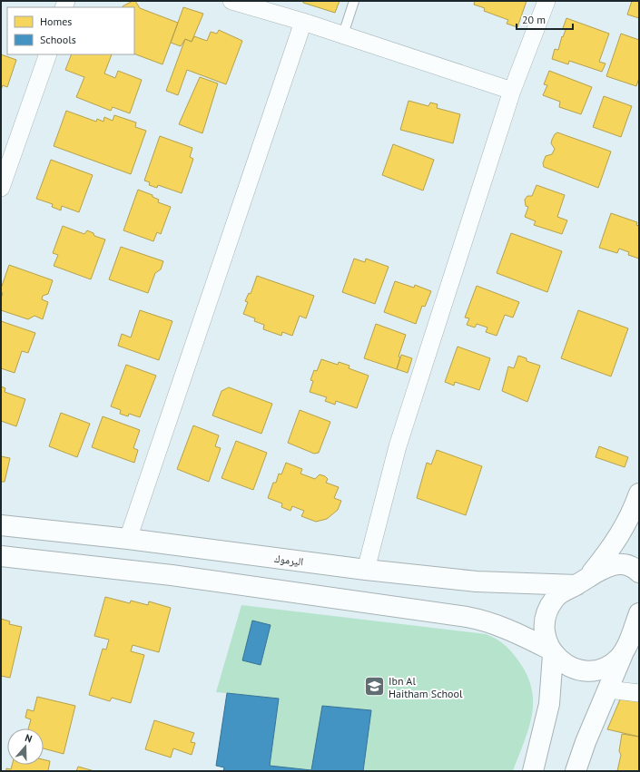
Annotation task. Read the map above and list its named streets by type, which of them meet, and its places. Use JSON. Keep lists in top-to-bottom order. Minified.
{"streets":{"street":["اليرموك"]},"places":{"school or university":["Ibn Al Haitham School"]},"legend":["Homes","Schools"],"scale_bar":"20 m","north":"top"}
